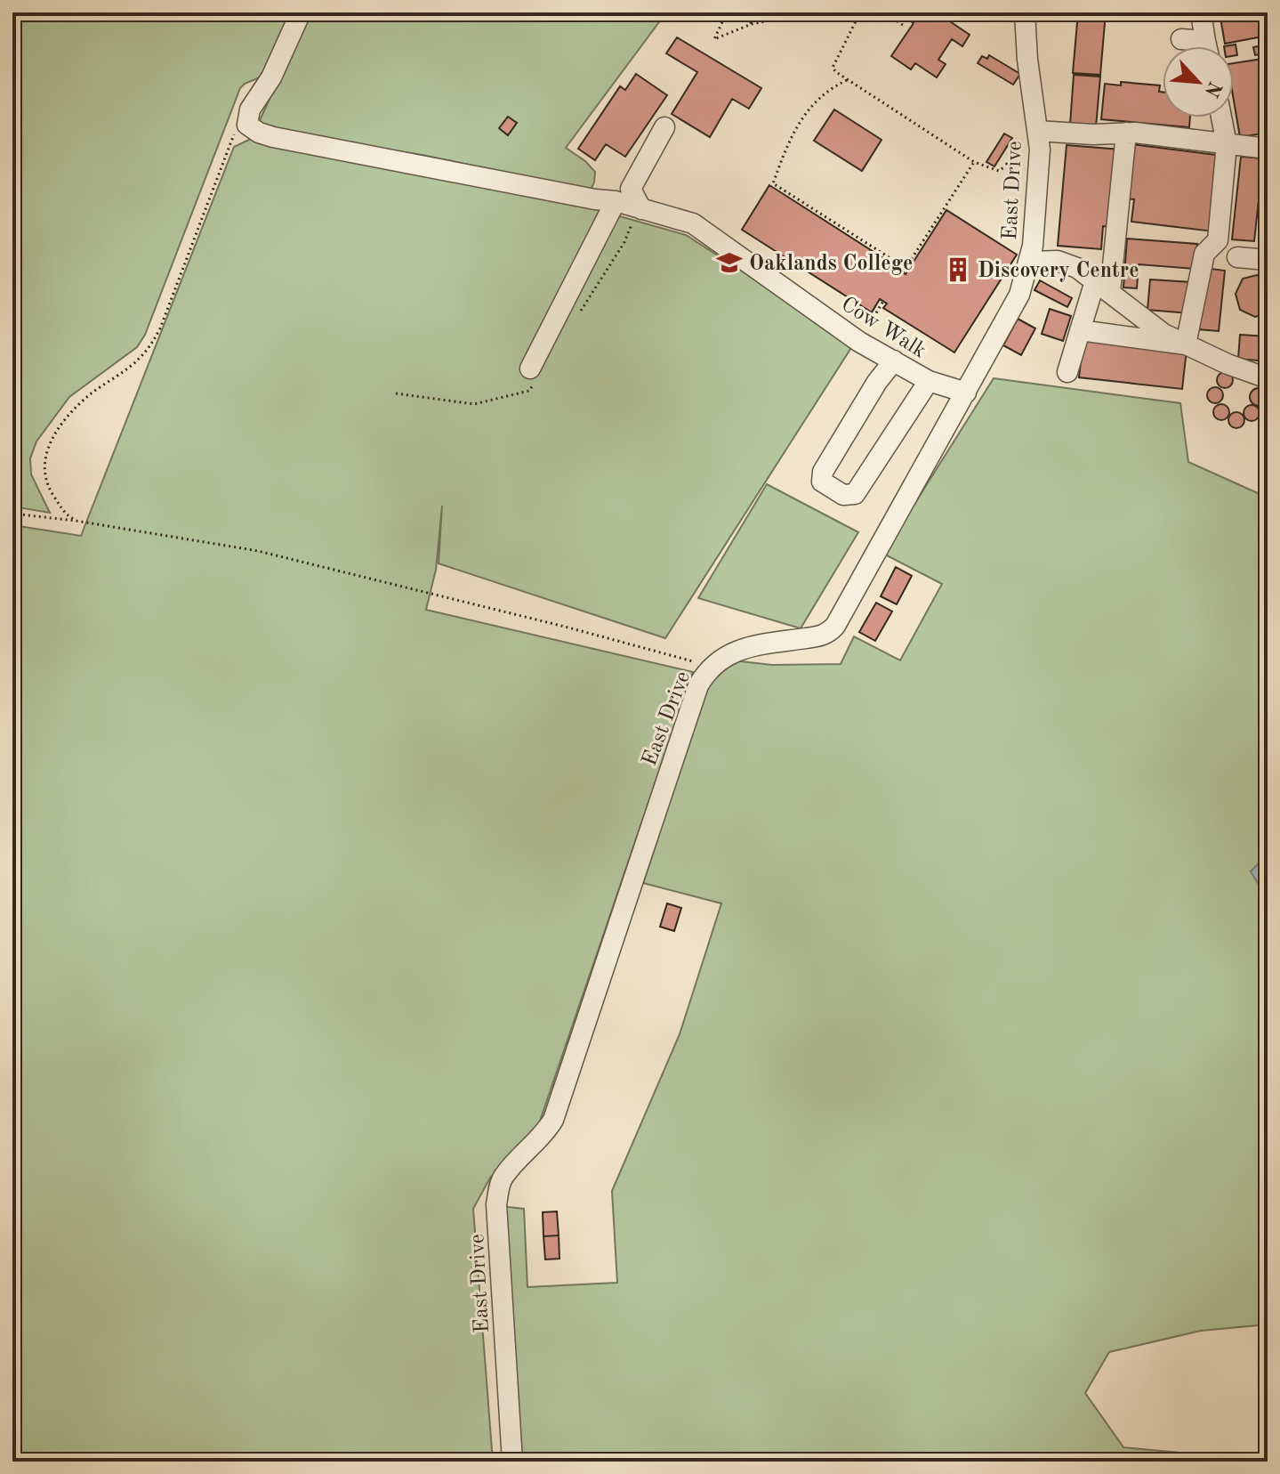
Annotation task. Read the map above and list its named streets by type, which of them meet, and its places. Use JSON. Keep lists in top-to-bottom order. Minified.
{"streets":{"lane":["East Drive","Cow Walk"]},"crossings":[["East Drive","Cow Walk"]],"places":{"school or university":["Oaklands College"],"building":["Discovery Centre"]},"north":"bottom right"}
